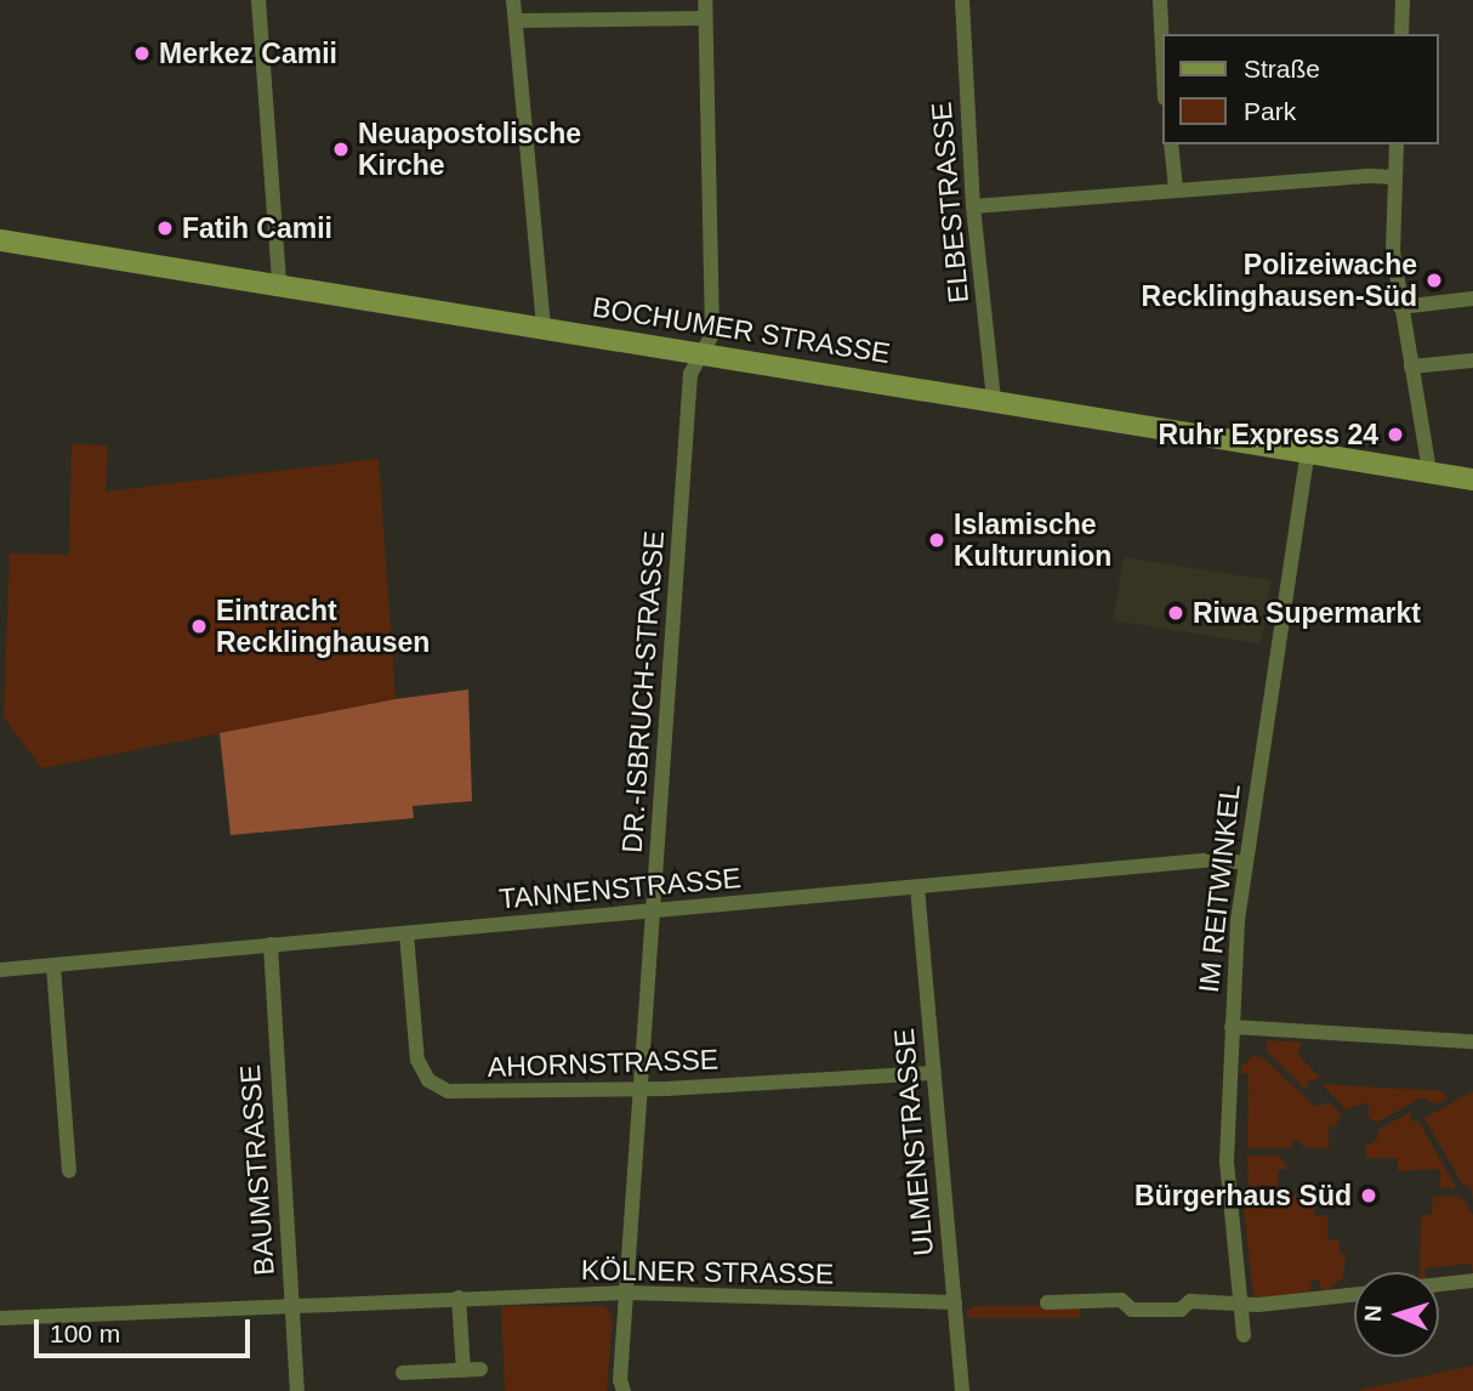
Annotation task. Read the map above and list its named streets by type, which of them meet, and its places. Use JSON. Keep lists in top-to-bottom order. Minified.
{"streets":{"main road":["BOCHUMER STRASSE"],"street":["ELBESTRASSE","DR.-ISBRUCH-STRASSE","TANNENSTRASSE","IM REITWINKEL","AHORNSTRASSE","ULMENSTRASSE","BAUMSTRASSE","KÖLNER STRASSE"]},"crossings":[["ELBESTRASSE","BOCHUMER STRASSE"],["BOCHUMER STRASSE","DR.-ISBRUCH-STRASSE"],["BOCHUMER STRASSE","IM REITWINKEL"],["DR.-ISBRUCH-STRASSE","TANNENSTRASSE"],["DR.-ISBRUCH-STRASSE","AHORNSTRASSE"],["DR.-ISBRUCH-STRASSE","KÖLNER STRASSE"],["TANNENSTRASSE","IM REITWINKEL"],["TANNENSTRASSE","AHORNSTRASSE"],["TANNENSTRASSE","ULMENSTRASSE"],["TANNENSTRASSE","BAUMSTRASSE"],["AHORNSTRASSE","ULMENSTRASSE"],["ULMENSTRASSE","KÖLNER STRASSE"],["BAUMSTRASSE","KÖLNER STRASSE"]],"places":["Merkez Camii","Neuapostolische Kirche","Fatih Camii","Polizeiwache Recklinghausen-Süd","Ruhr Express 24","Islamische Kulturunion","Riwa Supermarkt","Eintracht Recklinghausen","Bürgerhaus Süd"],"legend":["Straße","Park"],"scale_bar":"100 m","north":"left"}
